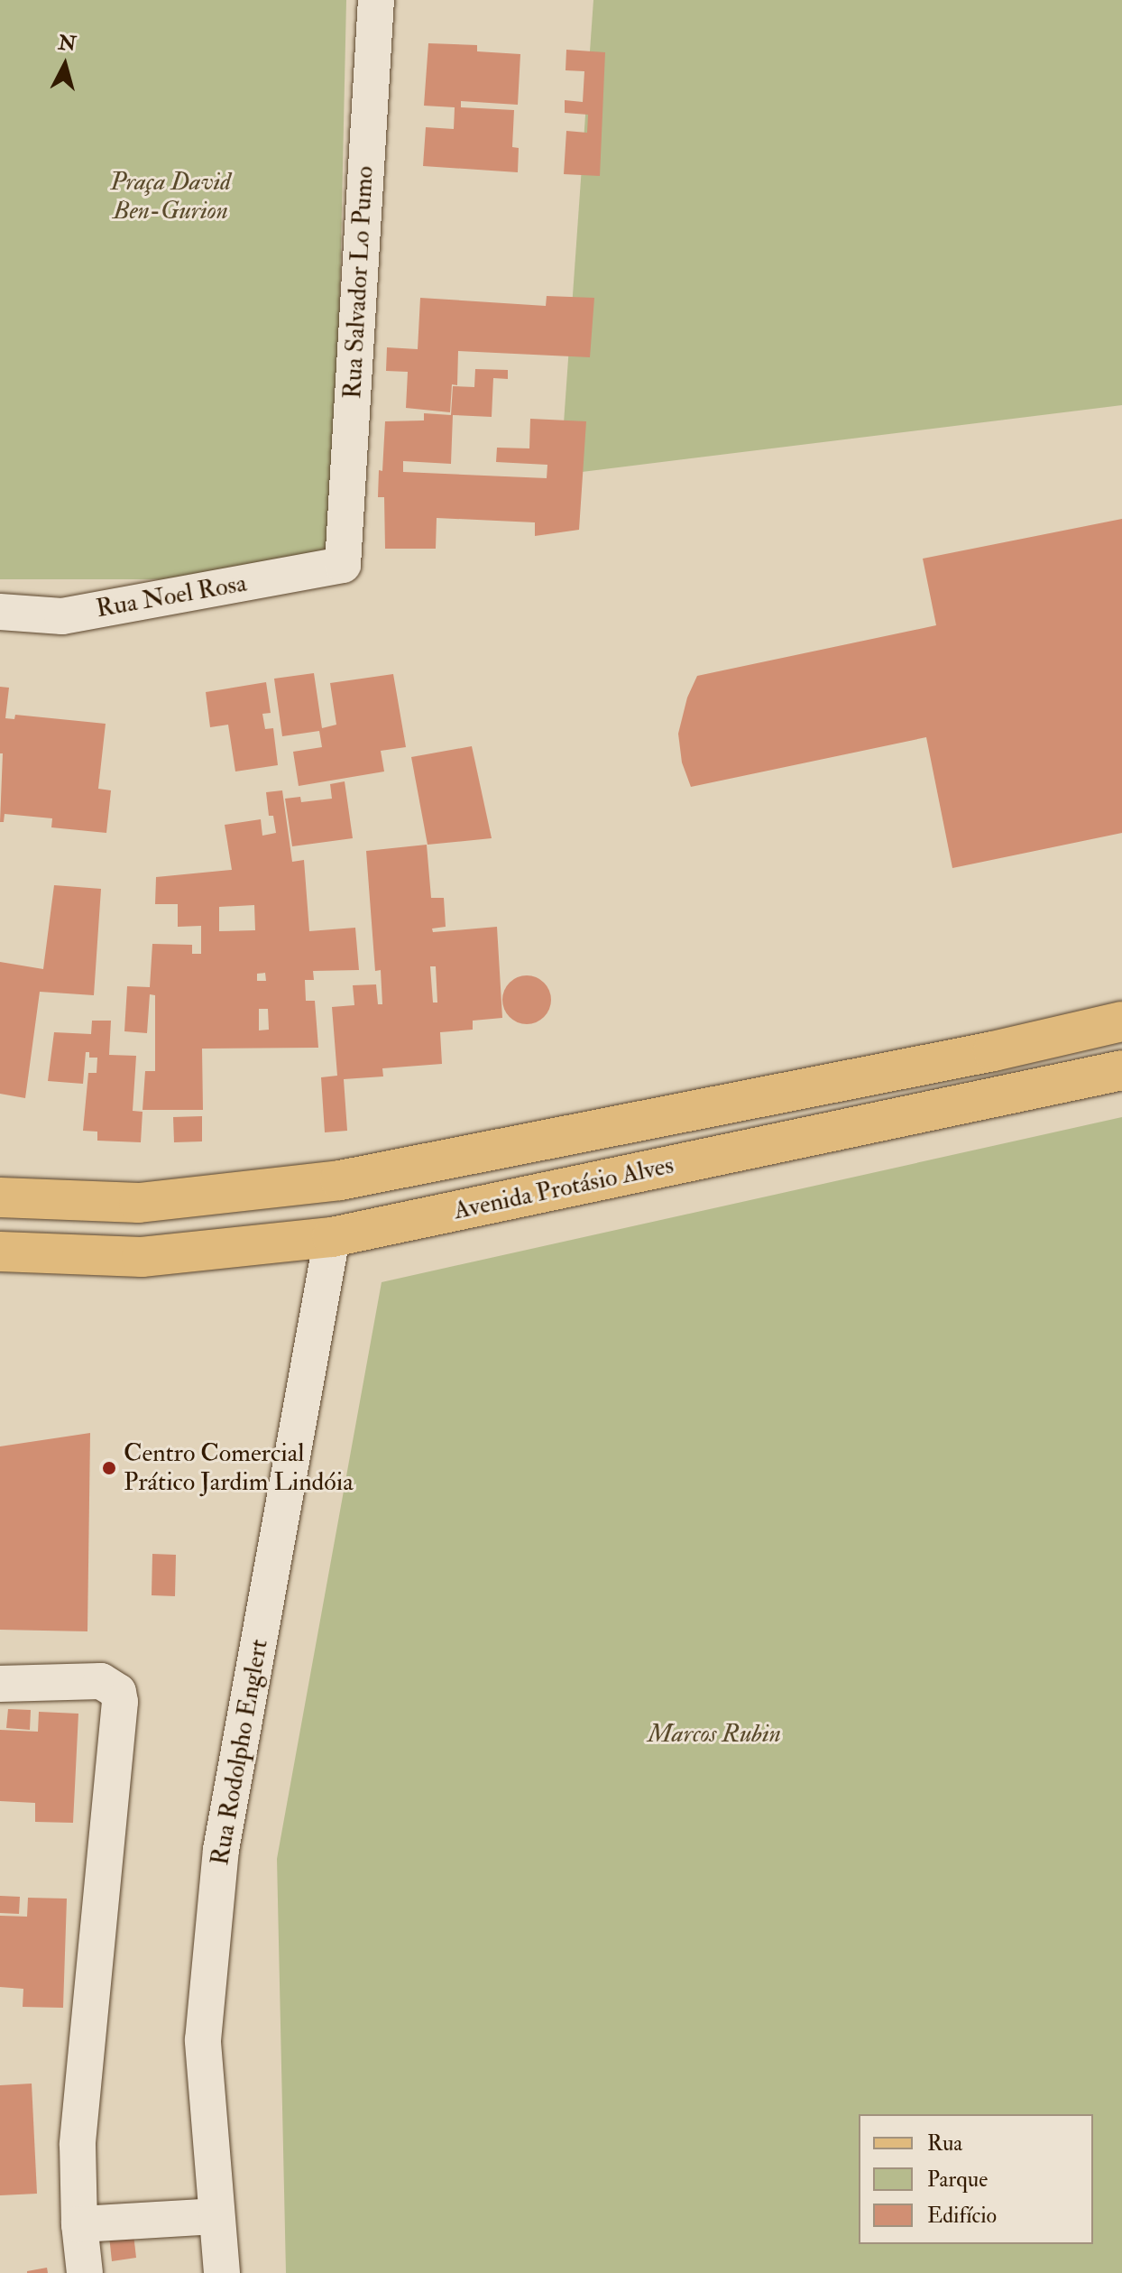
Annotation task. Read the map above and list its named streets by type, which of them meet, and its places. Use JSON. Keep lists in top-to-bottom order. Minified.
{"streets":{"main road":["Avenida Protásio Alves"],"street":["Rua Salvador Lo Pumo","Rua Noel Rosa","Rua Rodolpho Englert"]},"crossings":[["Rua Salvador Lo Pumo","Rua Noel Rosa"],["Avenida Protásio Alves","Rua Rodolpho Englert"]],"parks":["Praça David Ben-Gurion","Marcos Rubin"],"places":["Centro Comercial Prático Jardim Lindóia"],"legend":["Rua","Parque","Edifício"],"north":"top"}
